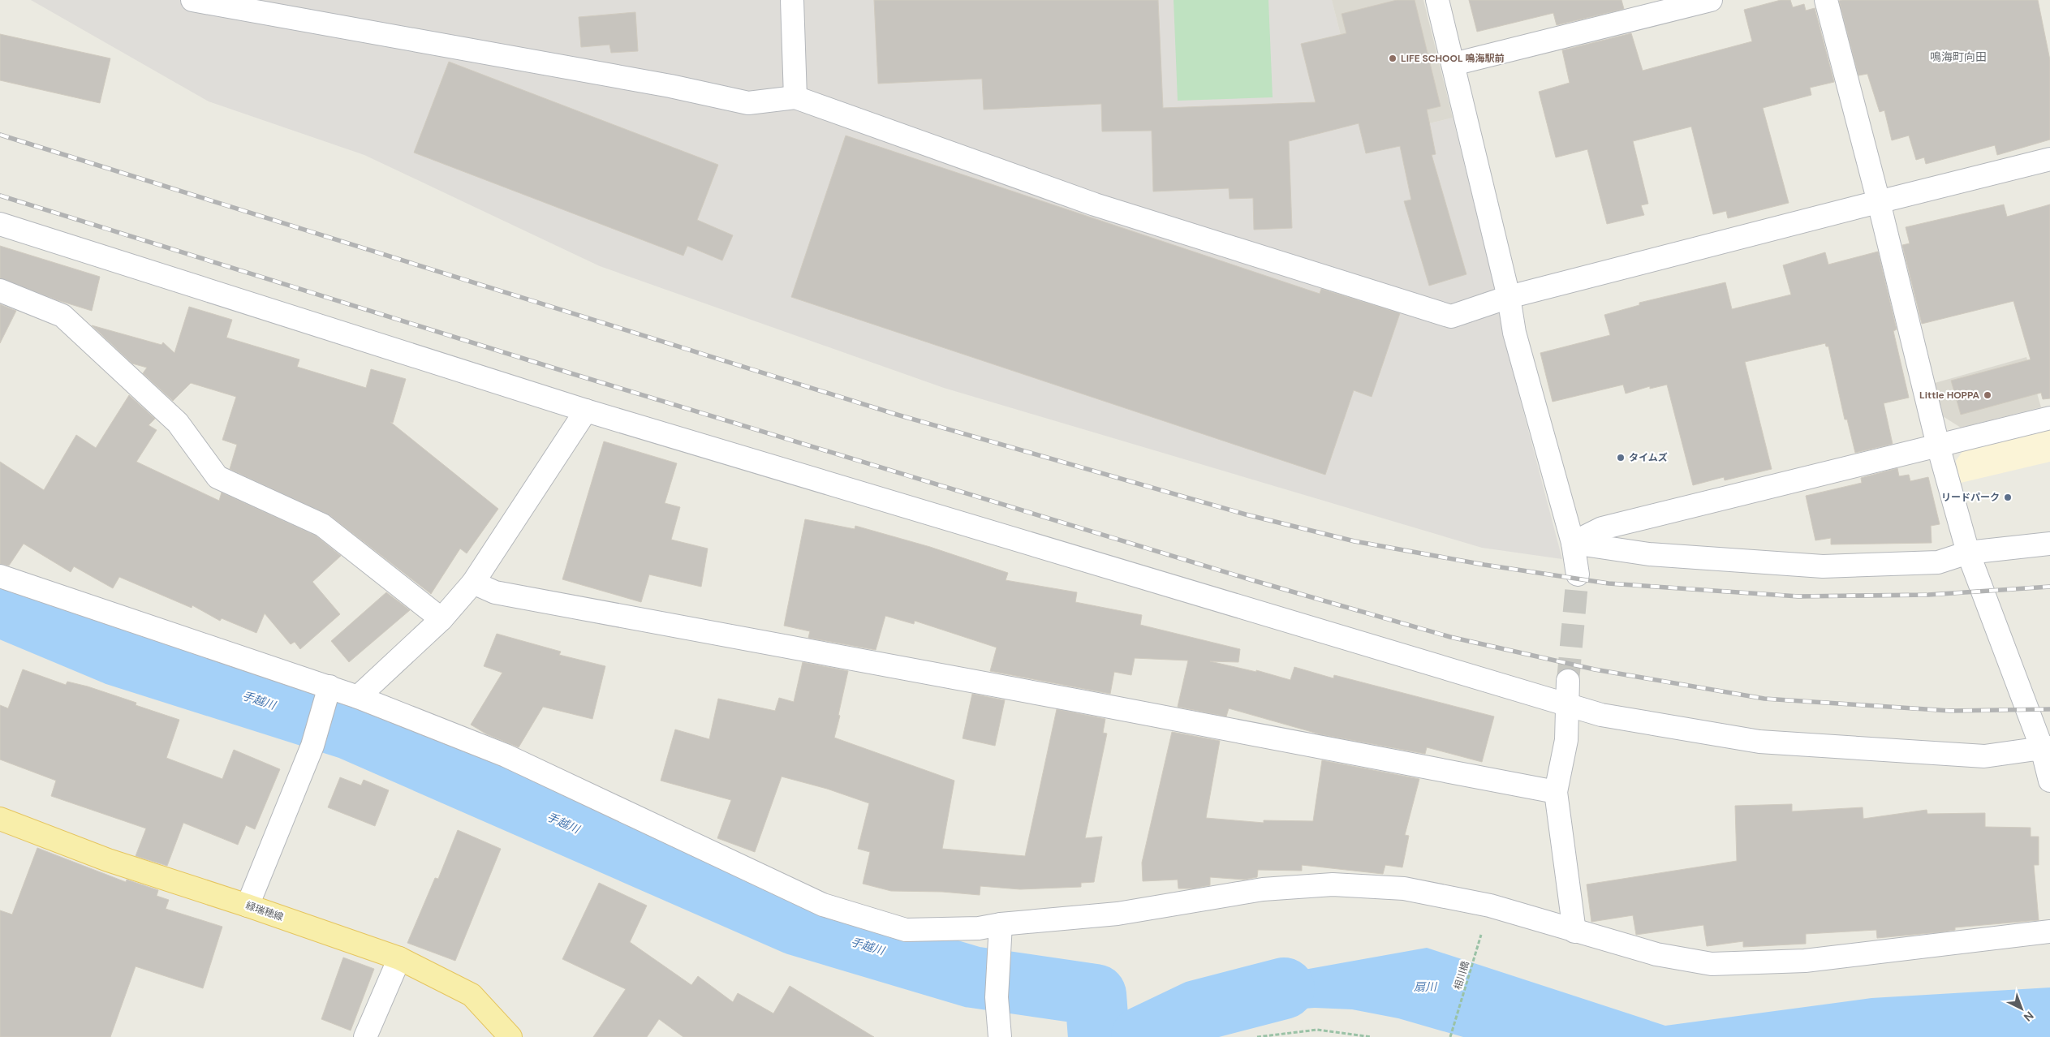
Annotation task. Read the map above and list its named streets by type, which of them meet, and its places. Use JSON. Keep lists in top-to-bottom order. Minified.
{"streets":{"main road":["緑瑞穂線"],"path":["相川橋"]},"districts":["鳴海町向田"],"water":["手越川","扇川"],"places":["LIFE SCHOOL 鳴海駅前","Little HOPPA","タイムズ","リードパーク"],"north":"bottom right"}
